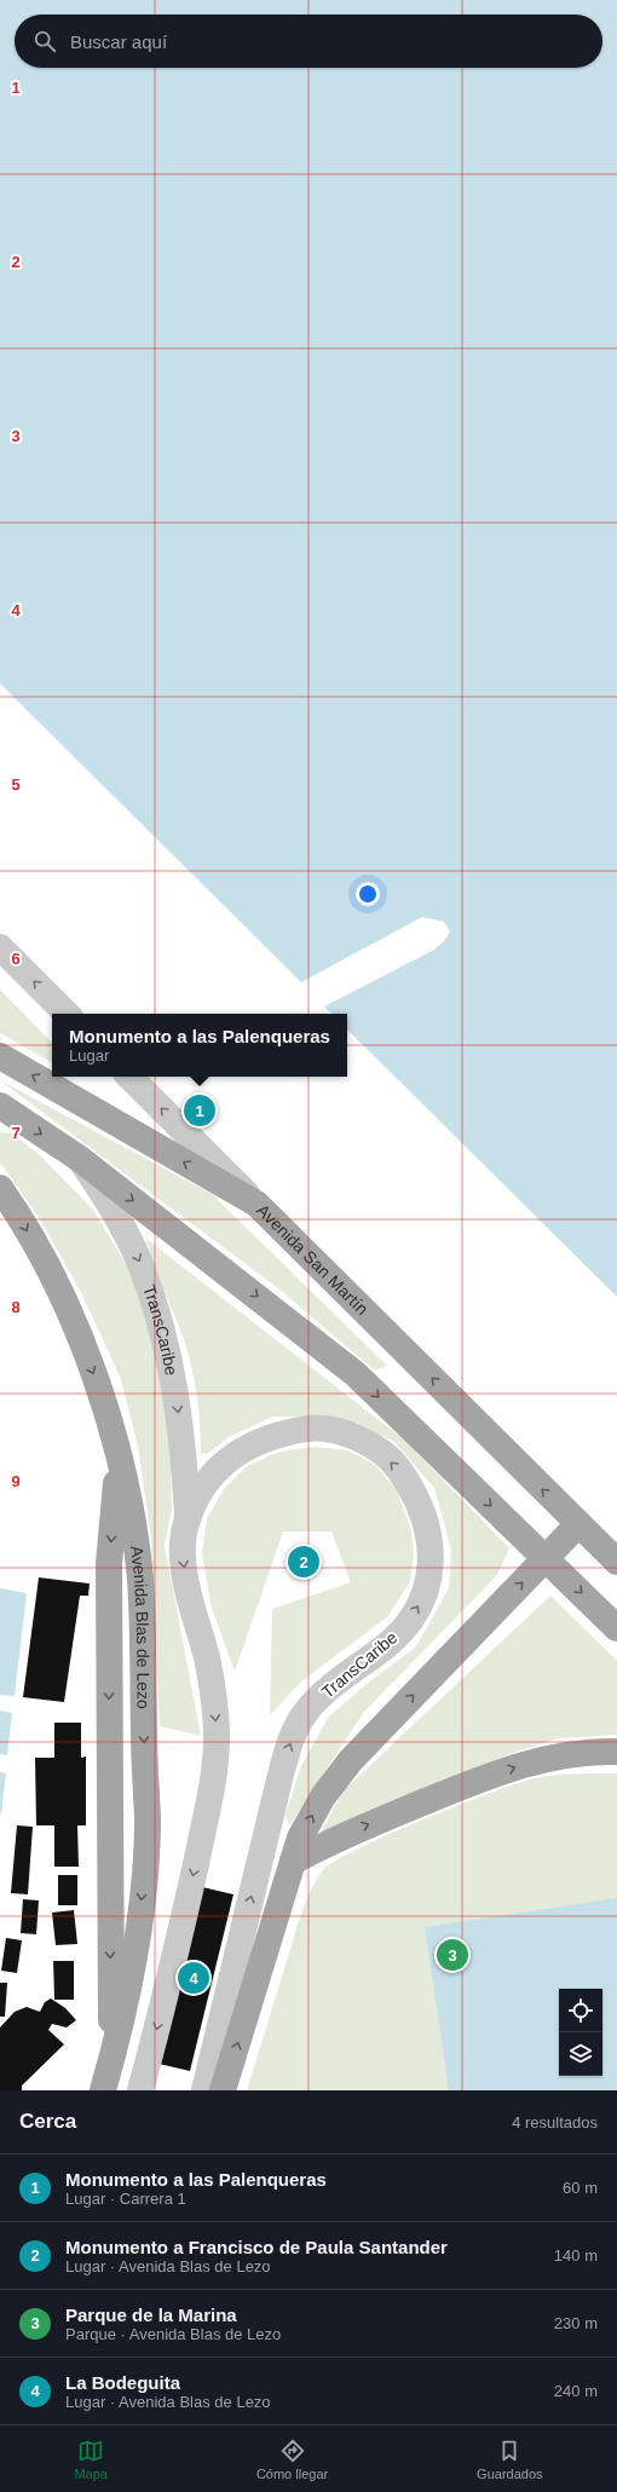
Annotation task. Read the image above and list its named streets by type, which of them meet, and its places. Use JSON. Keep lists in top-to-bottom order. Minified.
{"streets":{"main road":["Avenida San Martín","Avenida Blas de Lezo"],"street":["TransCaribe"]},"page":{"search":"Buscar aquí","popup":["Monumento a las Palenqueras","Lugar"],"pins":["1","2","3","4"],"heading":["Cerca","4 resultados"],"list":[{"mark":"1","name":"Monumento a las Palenqueras","note":"Lugar · Carrera 1","value":"60 m"},{"mark":"2","name":"Monumento a Francisco de Paula Santander","note":"Lugar · Avenida Blas de Lezo","value":"140 m"},{"mark":"3","name":"Parque de la Marina","note":"Parque · Avenida Blas de Lezo","value":"230 m"},{"mark":"4","name":"La Bodeguita","note":"Lugar · Avenida Blas de Lezo","value":"240 m"}],"nav":["Mapa","Cómo llegar","Guardados"]},"grid":{"rows":["1","2","3","4","5","6","7","8","9"]}}
